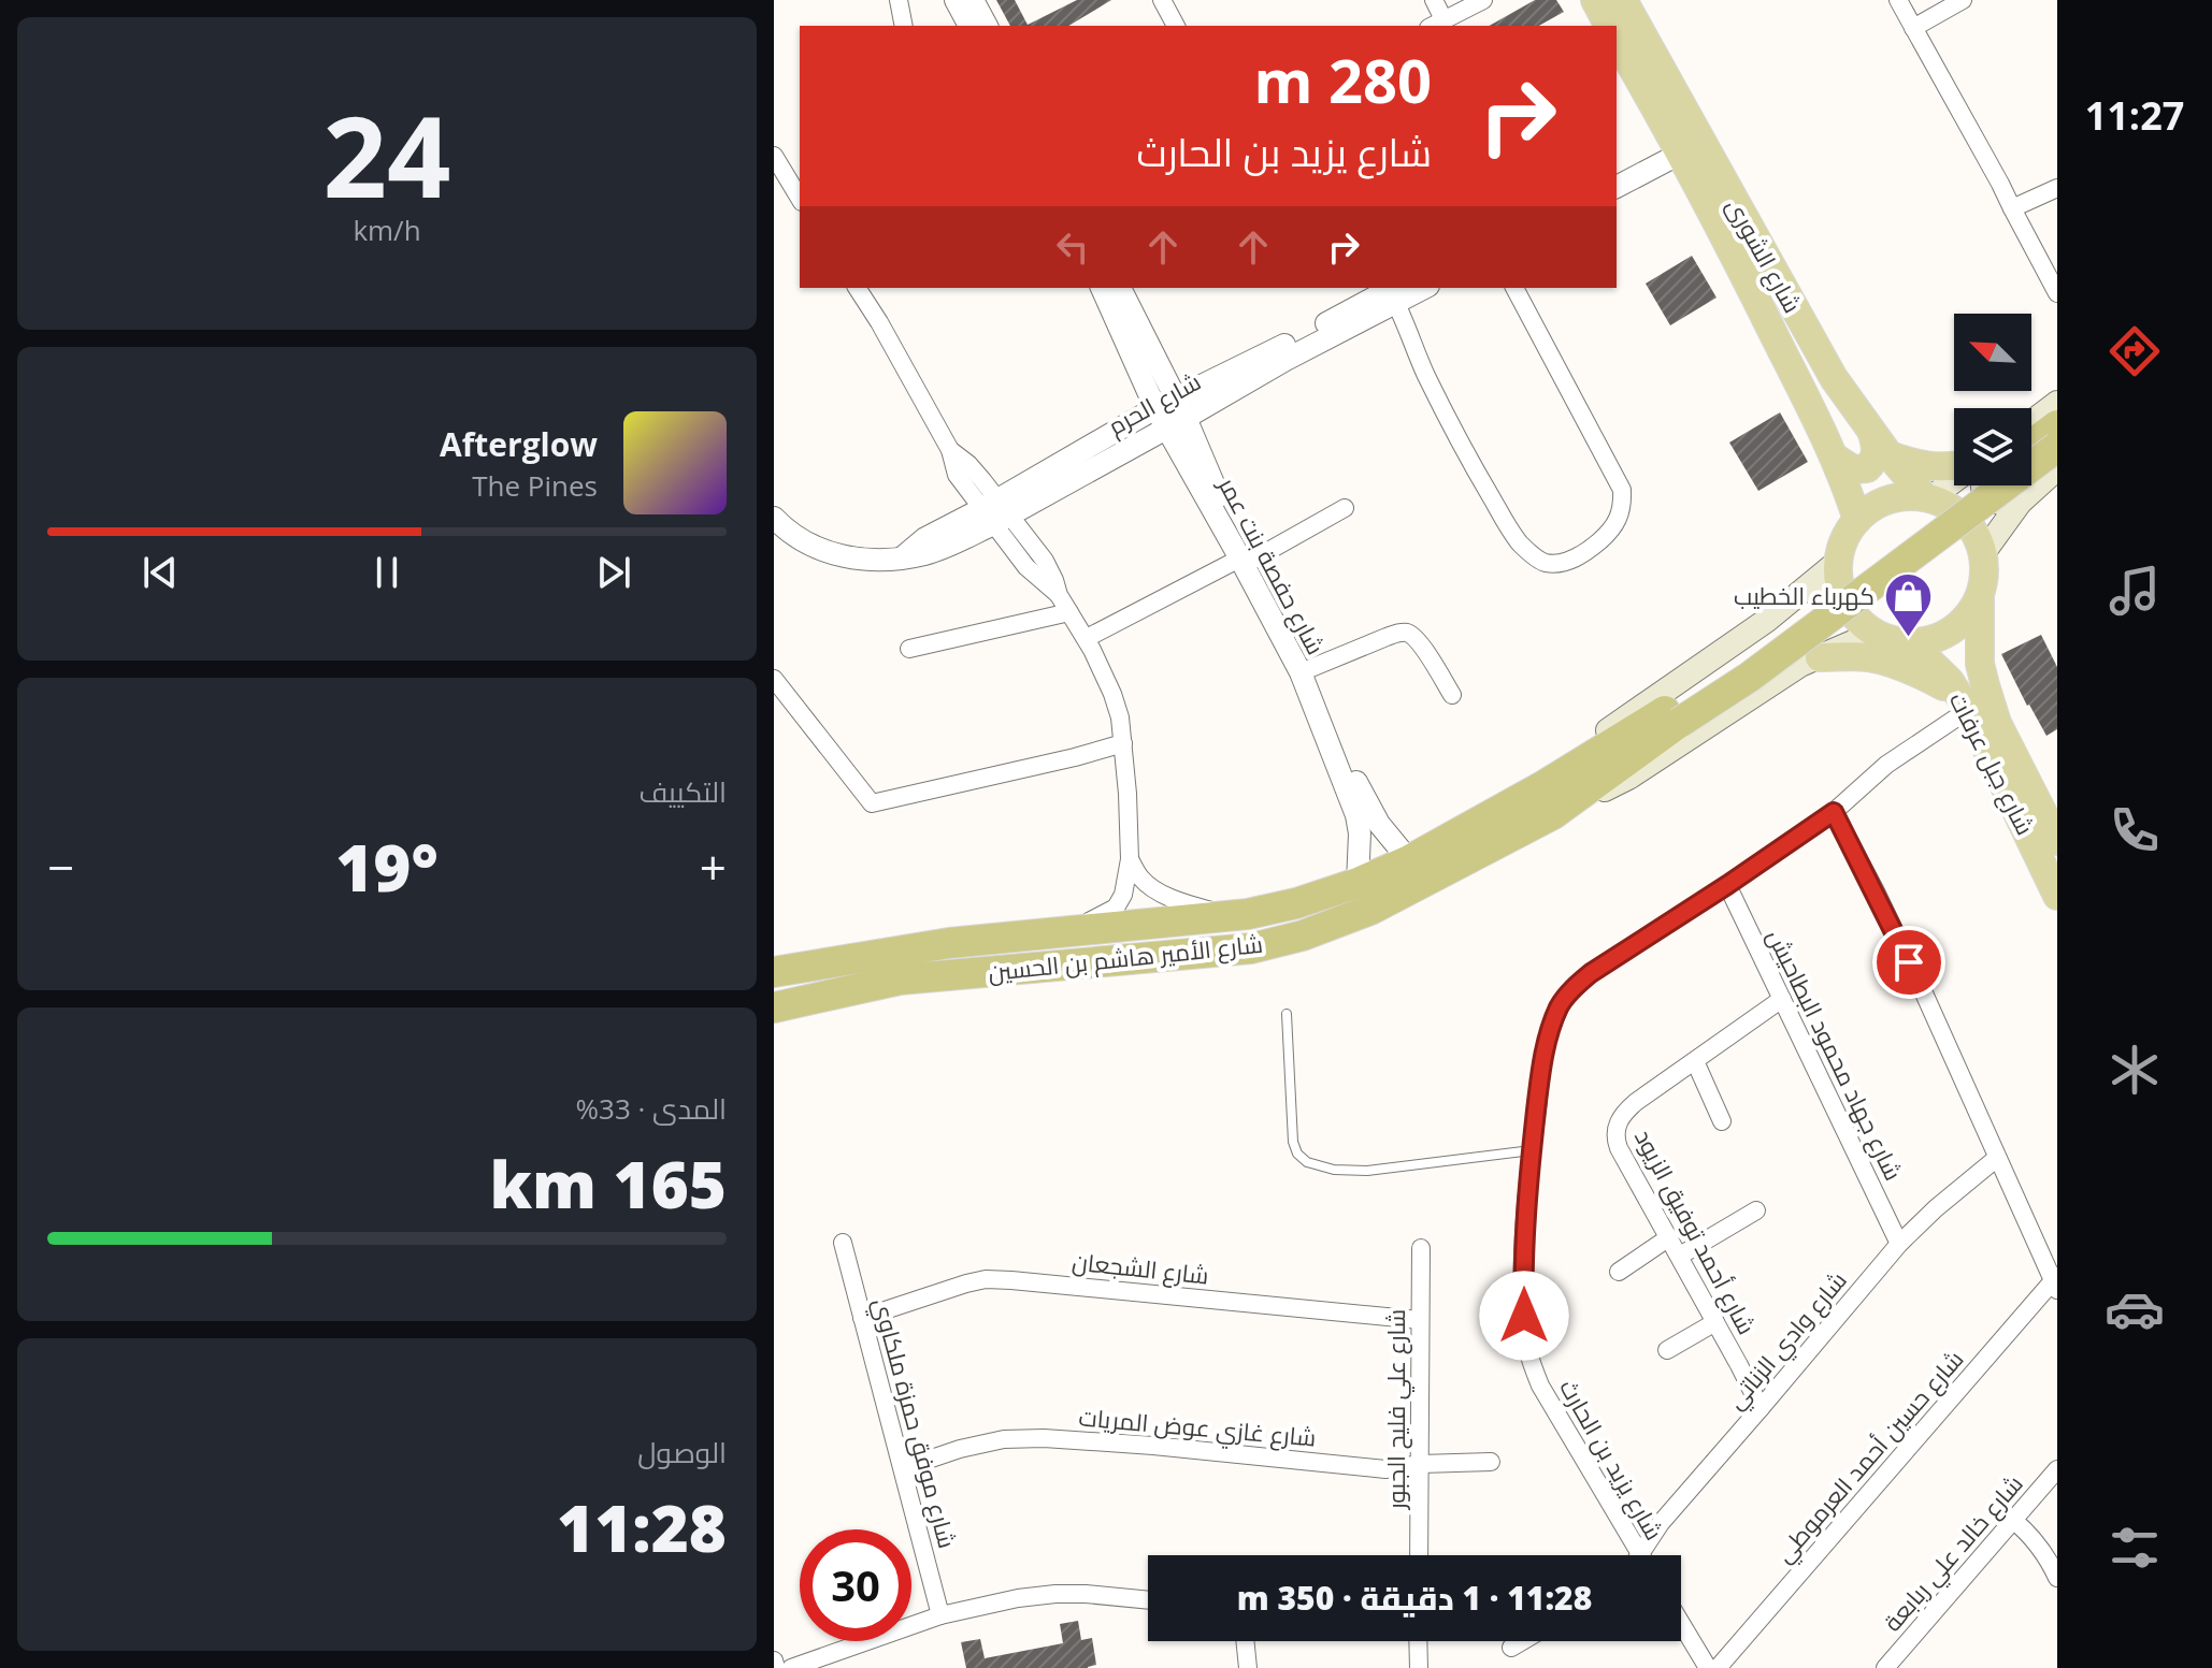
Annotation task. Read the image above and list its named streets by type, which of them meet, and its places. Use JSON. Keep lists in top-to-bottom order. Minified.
{"streets":{"highway":["شارع الأمير هاشم بن الحسين"],"main road":["شارع الشورى","شارع جبل عرفات"],"street":["شارع الحرم","شارع حفصة بنت عمر","شارع جهاد محمود البطاحيش","شارع أحمد توفيق الزيود","شارع الشجعان","شارع وادي الزناتي","شارع علي فليح الجبور","شارع موفق حمزة ملكاوي","شارع غازي عوض المريات","شارع حسين أحمد العرموطي","شارع يزيد بن الحارث","شارع خالد علي ربابعة"]},"crossings":[["شارع الشورى","شارع جبل عرفات"],["شارع الشورى","شارع الأمير هاشم بن الحسين"],["شارع الحرم","شارع حفصة بنت عمر"],["شارع حفصة بنت عمر","شارع الأمير هاشم بن الحسين"],["شارع جبل عرفات","شارع الأمير هاشم بن الحسين"],["شارع جبل عرفات","شارع يزيد بن الحارث"],["شارع جهاد محمود البطاحيش","شارع أحمد توفيق الزيود"],["شارع جهاد محمود البطاحيش","شارع وادي الزناتي"],["شارع جهاد محمود البطاحيش","شارع يزيد بن الحارث"],["شارع أحمد توفيق الزيود","شارع وادي الزناتي"],["شارع الشجعان","شارع علي فليح الجبور"],["شارع الشجعان","شارع موفق حمزة ملكاوي"],["شارع علي فليح الجبور","شارع غازي عوض المريات"],["شارع موفق حمزة ملكاوي","شارع غازي عوض المريات"]],"places":{"shop":["كهرباء الخطيب"]},"north":"top left","page":{"tabs":"11:27","tile":[["24","km/h"],"التكييف",["المدى · 33%","165 km"],["الوصول","11:28"]],"turn":["280 m","شارع يزيد بن الحارث"],"song":["Afterglow","The Pines"],"heat":["−","19°","+"],"limit":"30","trip":"11:28 · 1 دقيقة · 350 m"}}
